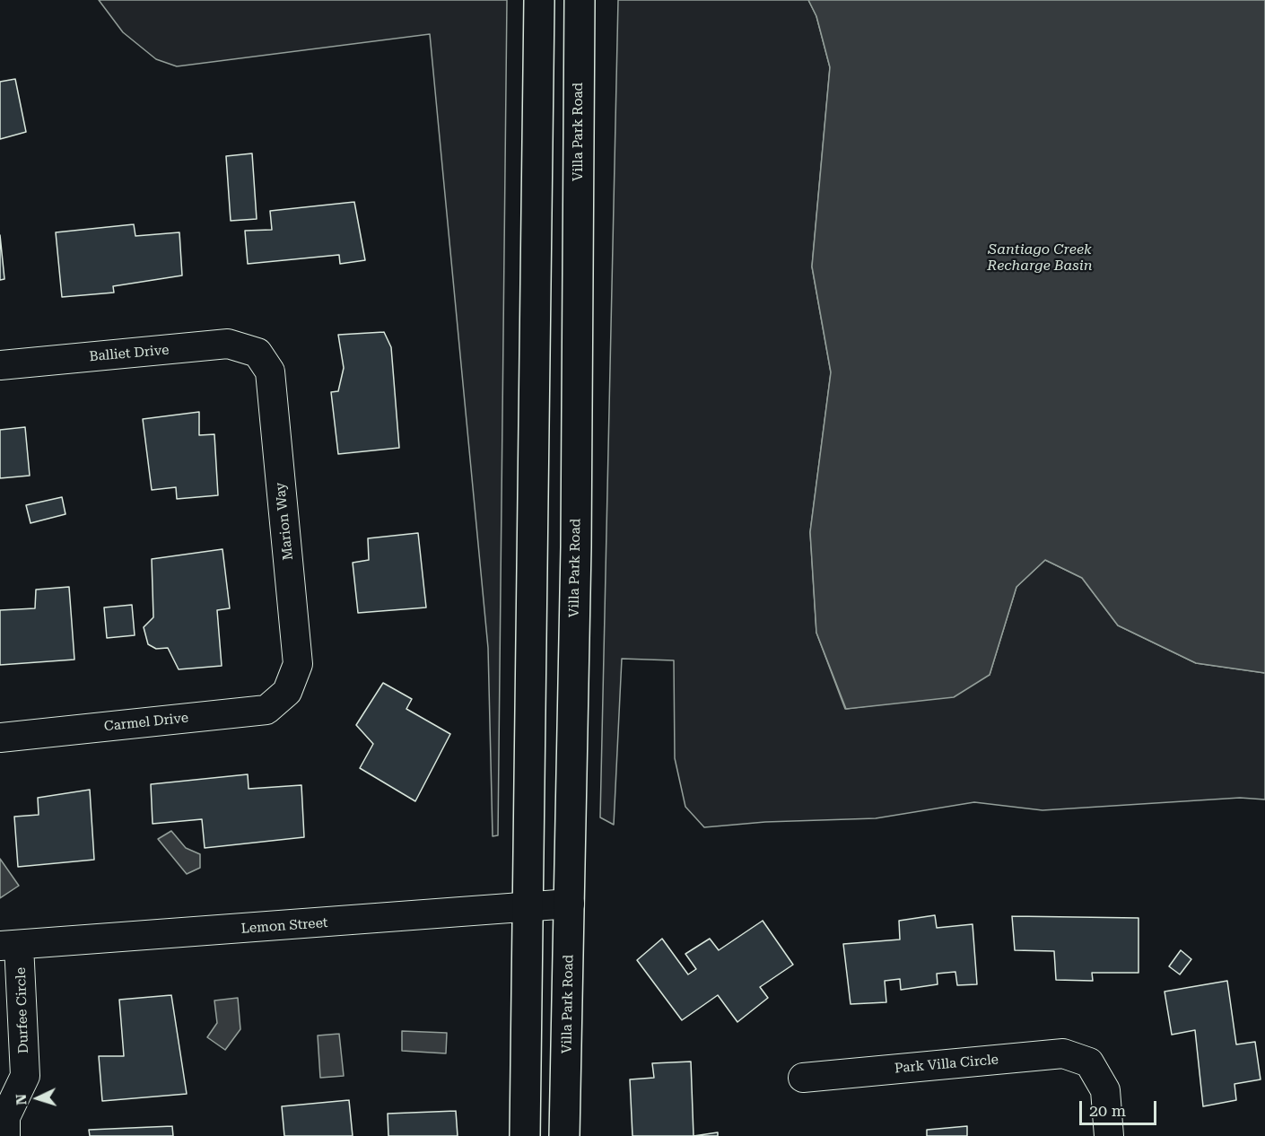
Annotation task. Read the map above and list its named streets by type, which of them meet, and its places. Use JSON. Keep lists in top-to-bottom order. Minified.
{"streets":{"main road":["Villa Park Road"],"street":["Balliet Drive","Marion Way","Carmel Drive","Lemon Street","Durfee Circle","Park Villa Circle"]},"crossings":[["Villa Park Road","Lemon Street"],["Balliet Drive","Marion Way"],["Marion Way","Carmel Drive"],["Lemon Street","Durfee Circle"]],"water":["Santiago Creek Recharge Basin"],"scale_bar":"20 m","north":"left"}
